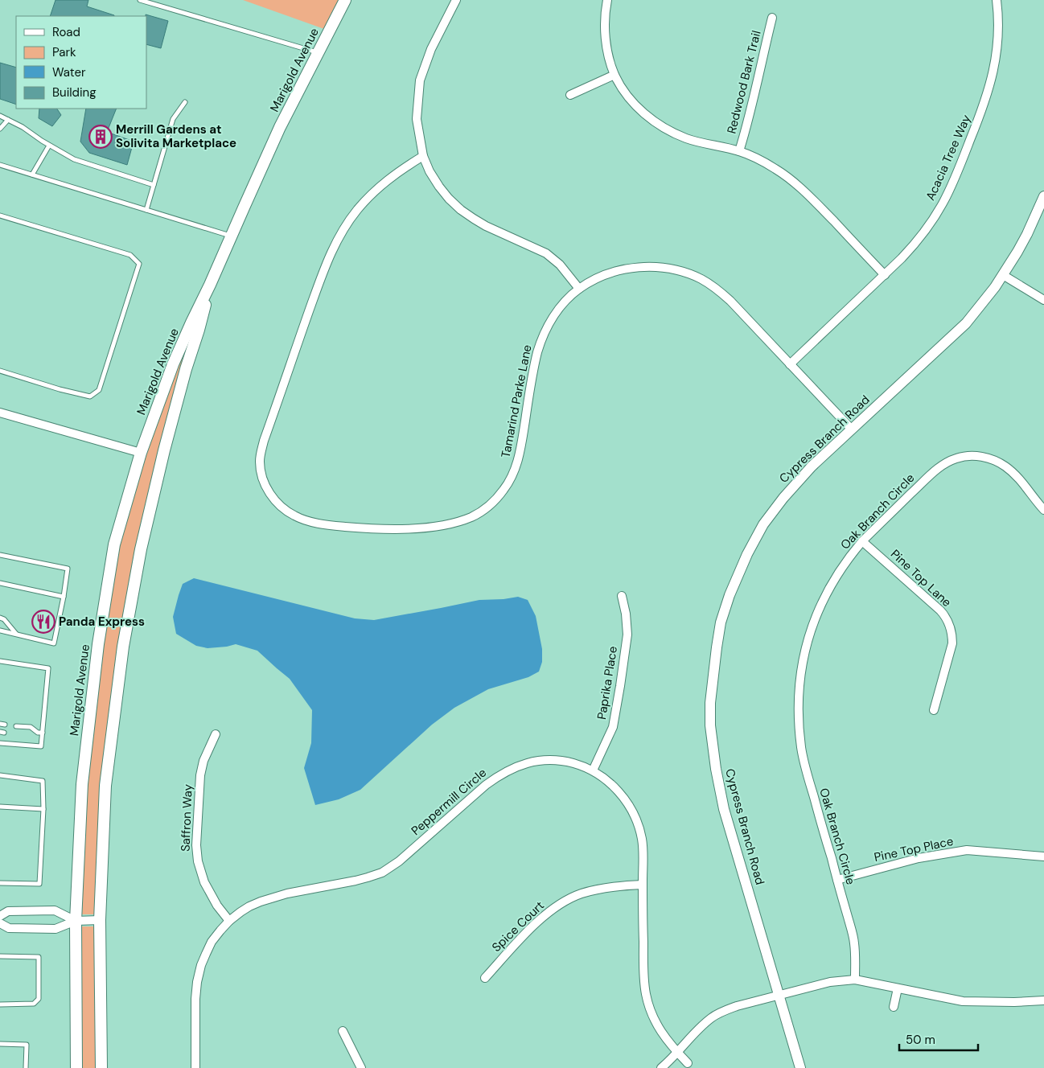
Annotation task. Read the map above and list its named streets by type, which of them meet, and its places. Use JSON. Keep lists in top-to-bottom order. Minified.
{"streets":{"main road":["Marigold Avenue"],"street":["Redwood Bark Trail","Acacia Tree Way","Tamarind Parke Lane","Cypress Branch Road","Oak Branch Circle","Pine Top Lane","Paprika Place","Peppermill Circle","Saffron Way","Pine Top Place","Spice Court"]},"crossings":[["Acacia Tree Way","Tamarind Parke Lane"],["Tamarind Parke Lane","Cypress Branch Road"],["Oak Branch Circle","Pine Top Lane"],["Oak Branch Circle","Pine Top Place"],["Paprika Place","Peppermill Circle"],["Peppermill Circle","Saffron Way"],["Peppermill Circle","Spice Court"]],"places":{"building":["Merrill Gardens at Solivita Marketplace"],"restaurant":["Panda Express"]},"legend":["Road","Park","Water","Building"],"scale_bar":"50 m"}
